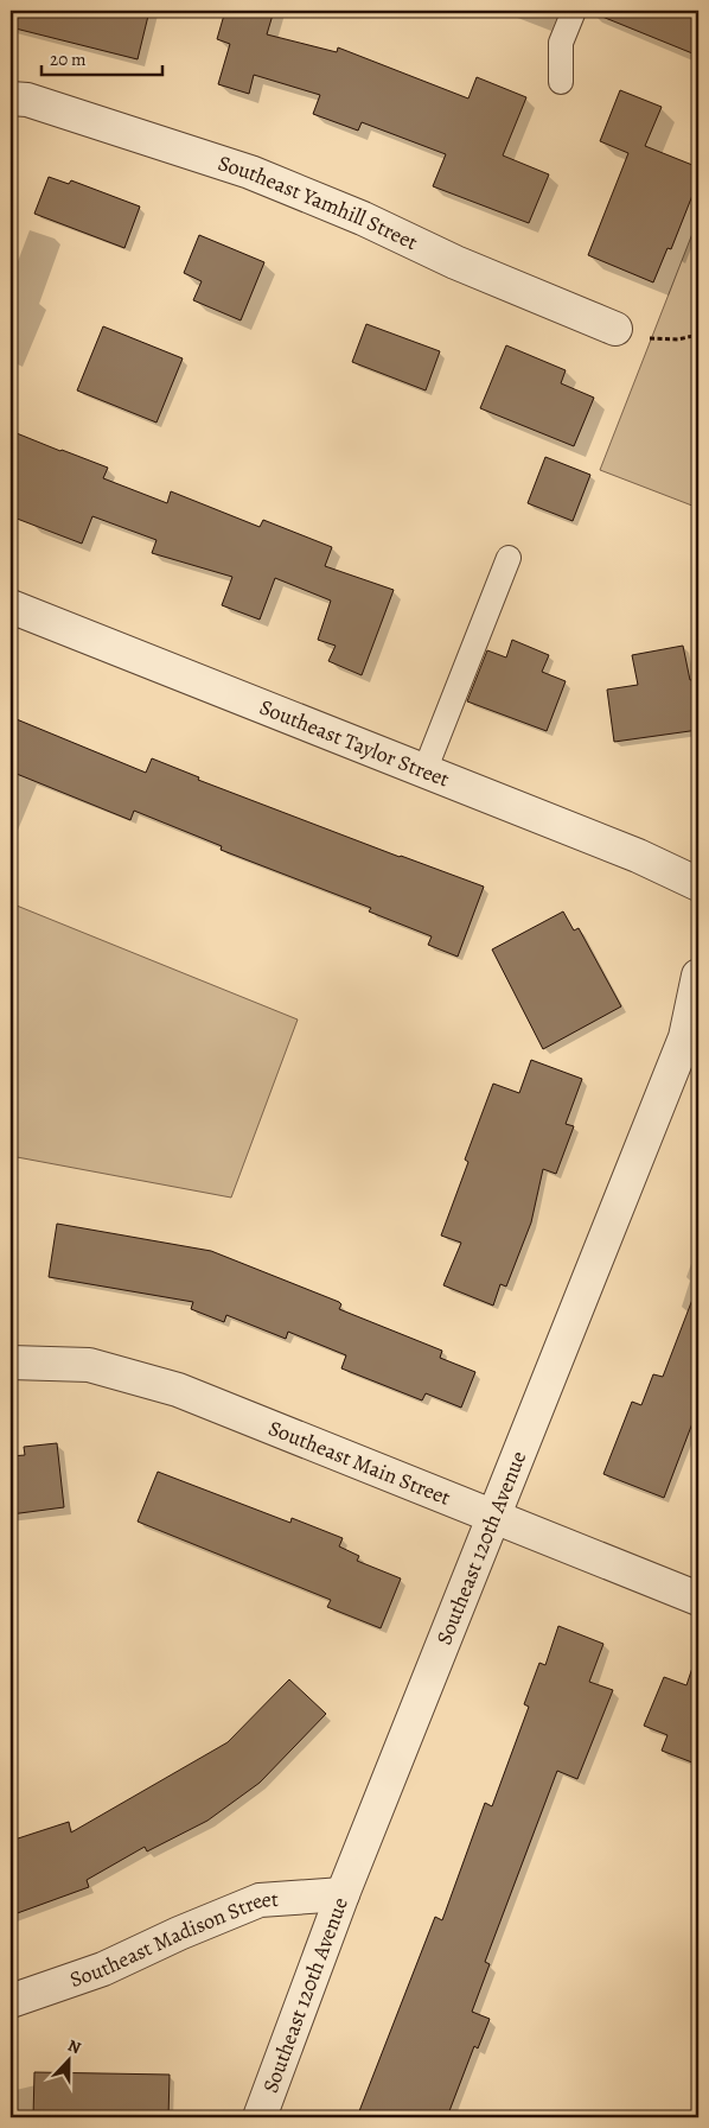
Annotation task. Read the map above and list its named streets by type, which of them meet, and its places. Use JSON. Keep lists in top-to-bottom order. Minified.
{"streets":{"street":["Southeast Yamhill Street","Southeast Taylor Street","Southeast Main Street","Southeast 120th Avenue","Southeast Madison Street"]},"crossings":[["Southeast Main Street","Southeast 120th Avenue"],["Southeast 120th Avenue","Southeast Madison Street"]],"scale_bar":"20 m","north":"top"}
